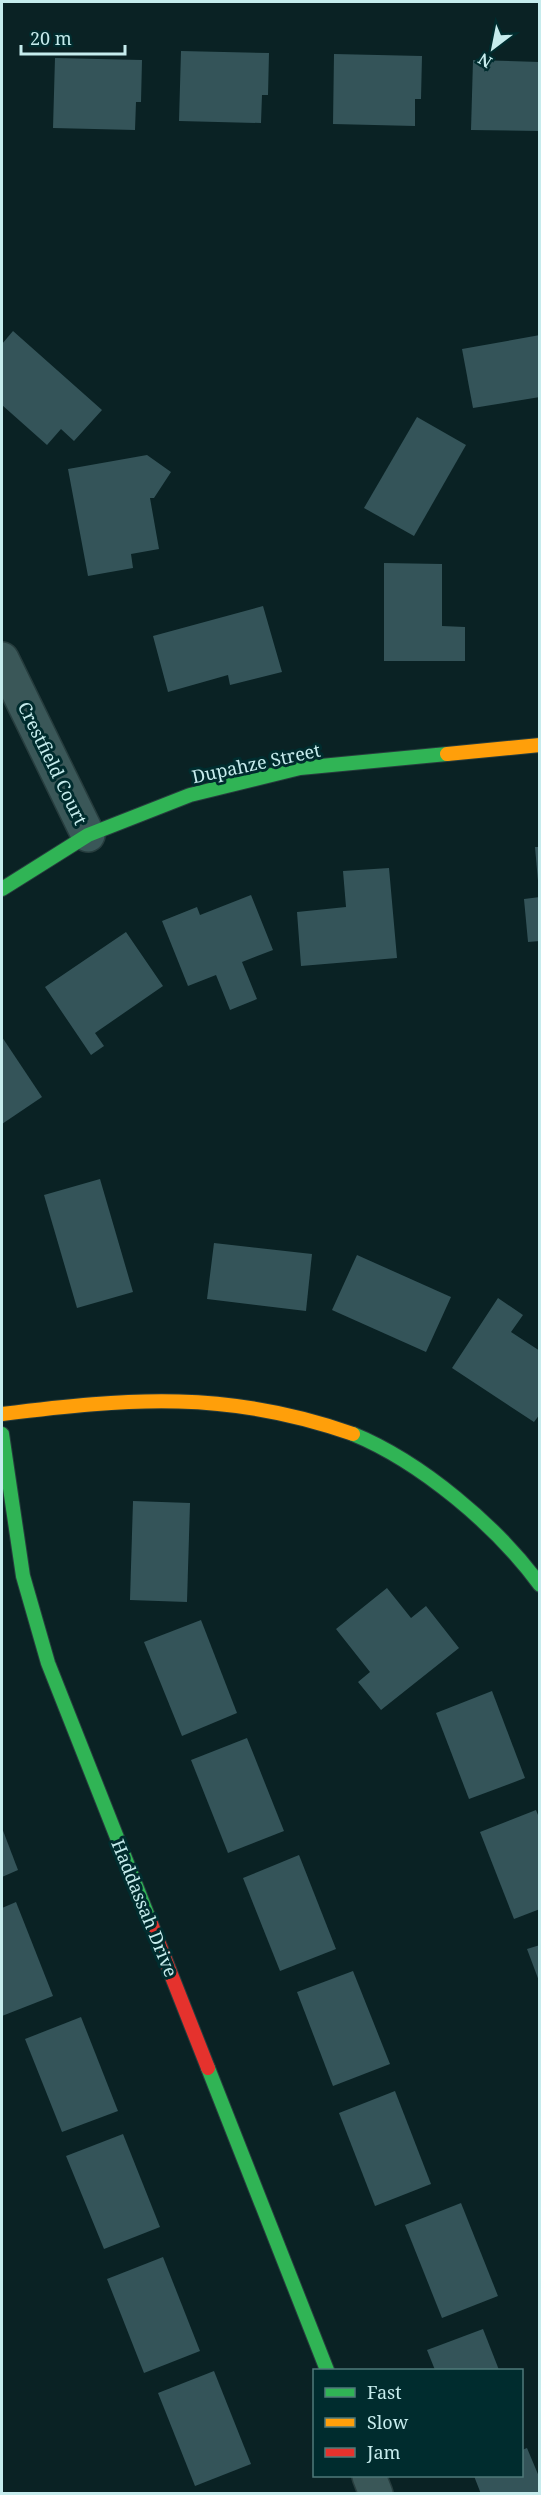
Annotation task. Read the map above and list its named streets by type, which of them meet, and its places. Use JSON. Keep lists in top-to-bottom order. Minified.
{"streets":{"street":["Crestfield Court","Dupahze Street","Haddassah Drive"]},"crossings":[["Crestfield Court","Dupahze Street"]],"legend":["Fast","Slow","Jam"],"scale_bar":"20 m","north":"bottom left"}
